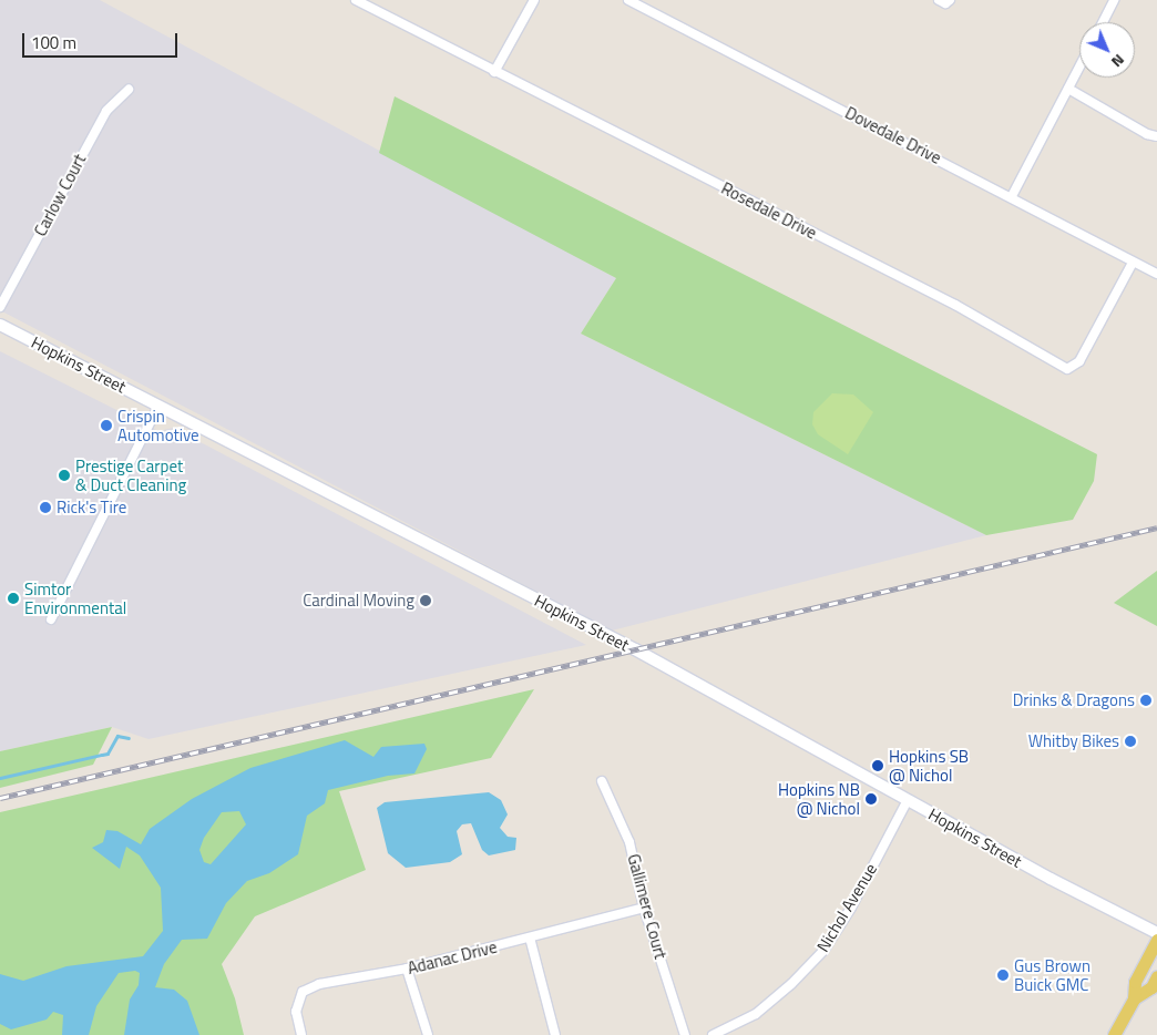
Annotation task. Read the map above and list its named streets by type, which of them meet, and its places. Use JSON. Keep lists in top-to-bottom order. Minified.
{"streets":{"main road":["Hopkins Street"],"street":["Dovedale Drive","Carlow Court","Rosedale Drive","Gallimere Court","Nichol Avenue","Adanac Drive"]},"crossings":[["Dovedale Drive","Rosedale Drive"],["Hopkins Street","Nichol Avenue"],["Gallimere Court","Adanac Drive"]],"places":["Crispin Automotive","Prestige Carpet & Duct Cleaning","Rick's Tire","Simtor Environmental","Cardinal Moving","Drinks & Dragons","Whitby Bikes","Hopkins SB @ Nichol","Hopkins NB @ Nichol","Gus Brown Buick GMC"],"scale_bar":"100 m","north":"bottom right"}
